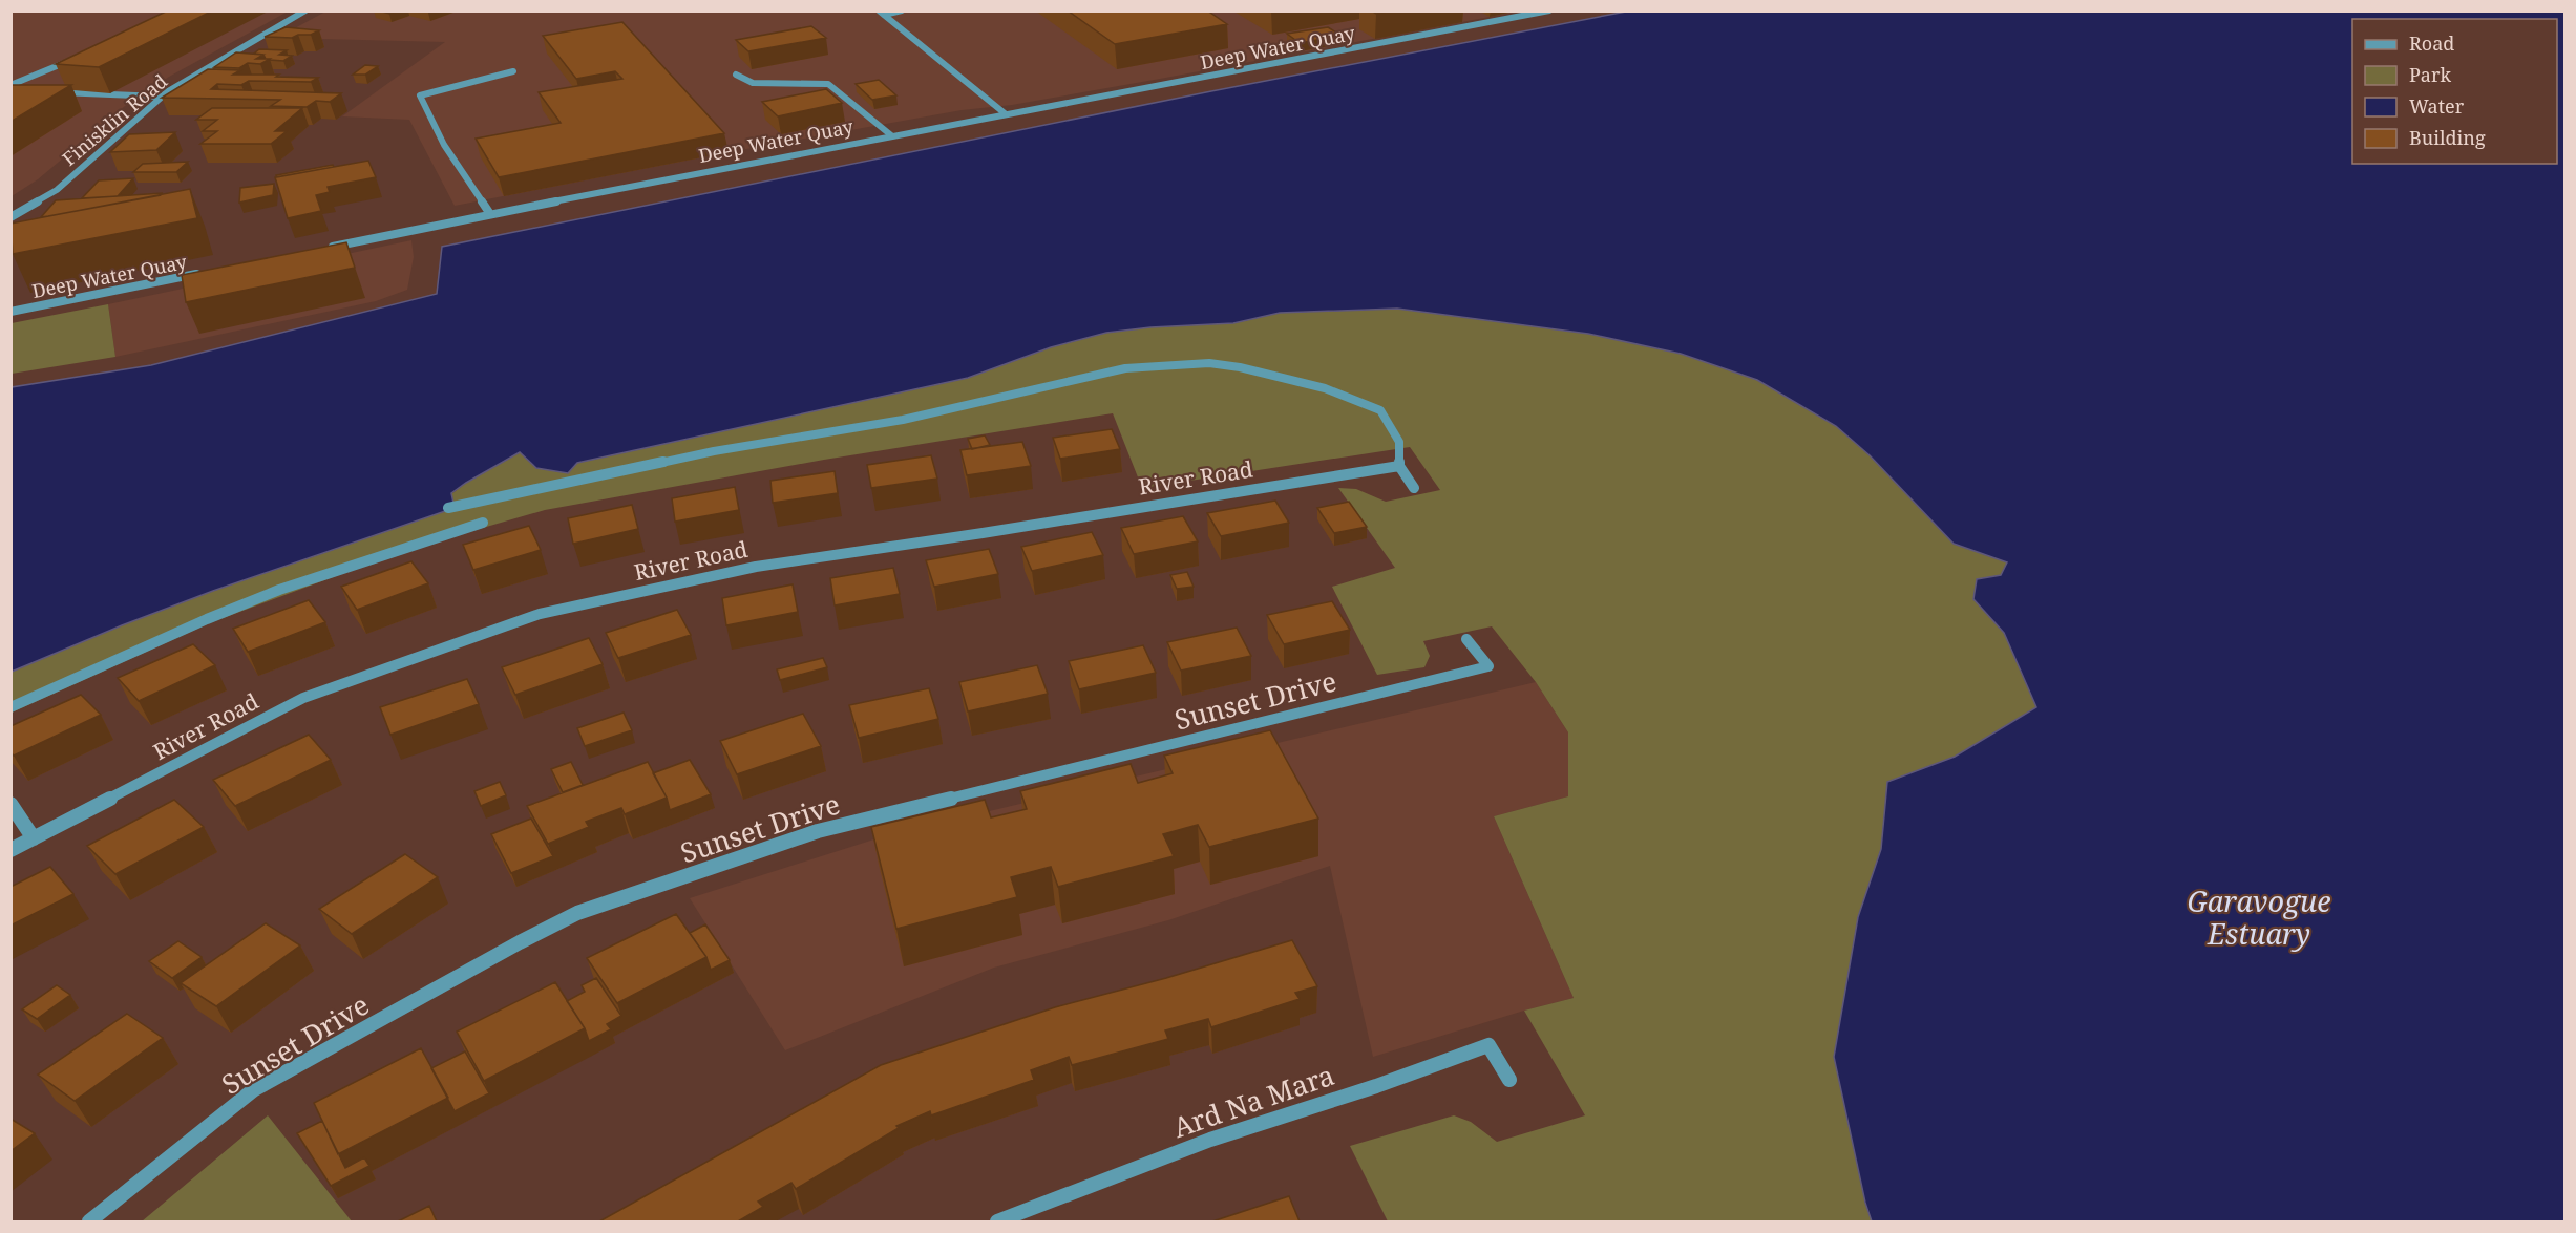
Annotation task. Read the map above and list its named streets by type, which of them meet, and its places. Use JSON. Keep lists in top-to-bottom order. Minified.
{"streets":{"street":["Deep Water Quay","Finisklin Road","River Road","Sunset Drive","Ard Na Mara"]},"water":["Garavogue Estuary"],"legend":["Road","Park","Water","Building"]}
